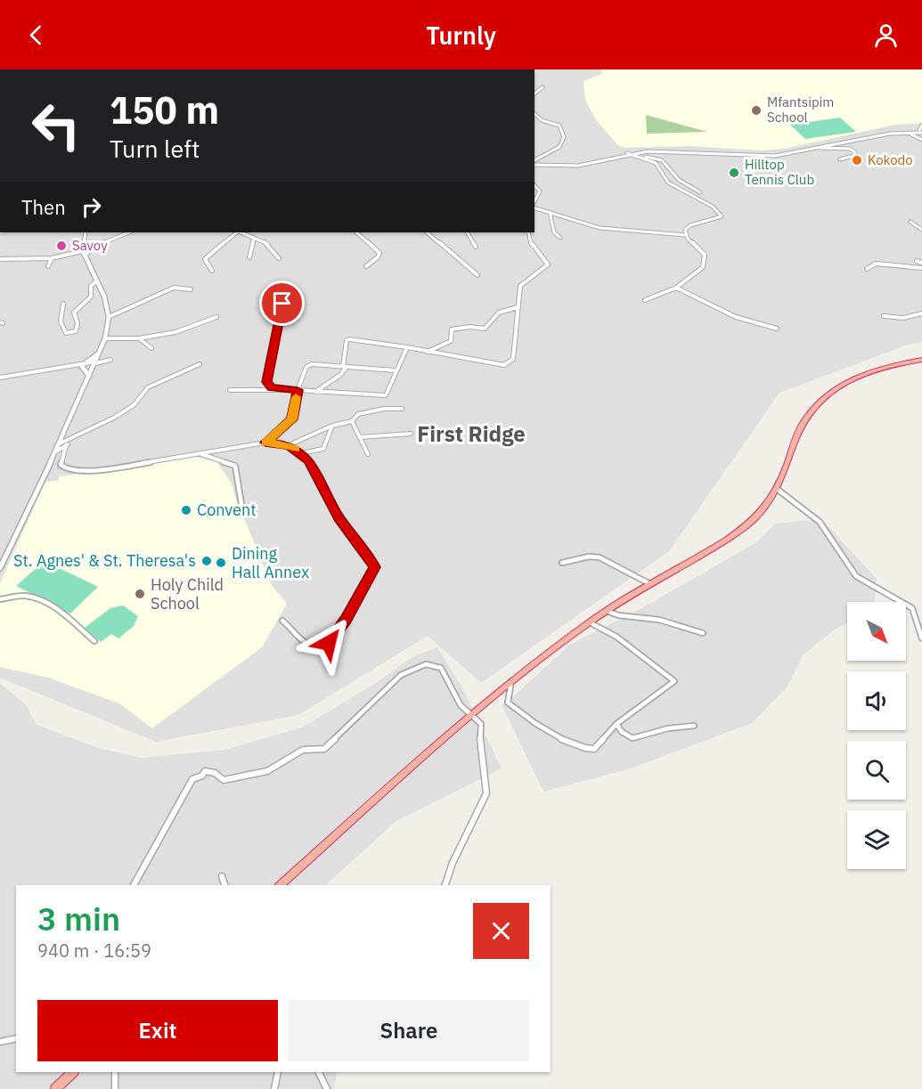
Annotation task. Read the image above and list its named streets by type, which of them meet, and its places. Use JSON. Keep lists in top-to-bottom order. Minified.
{"districts":["First Ridge"],"places":["Mfantsipim School","Kokodo","Hilltop Tennis Club","Savoy","Convent","St. Agnes' & St. Theresa's","Dining Hall Annex","Holy Child School"],"north":"bottom right","page":{"header":"Turnly","turn":["150 m","Turn left"],"then":"Then","heading":["3 min","940 m · 16:59"],"buttons":["Exit","Share"]}}
